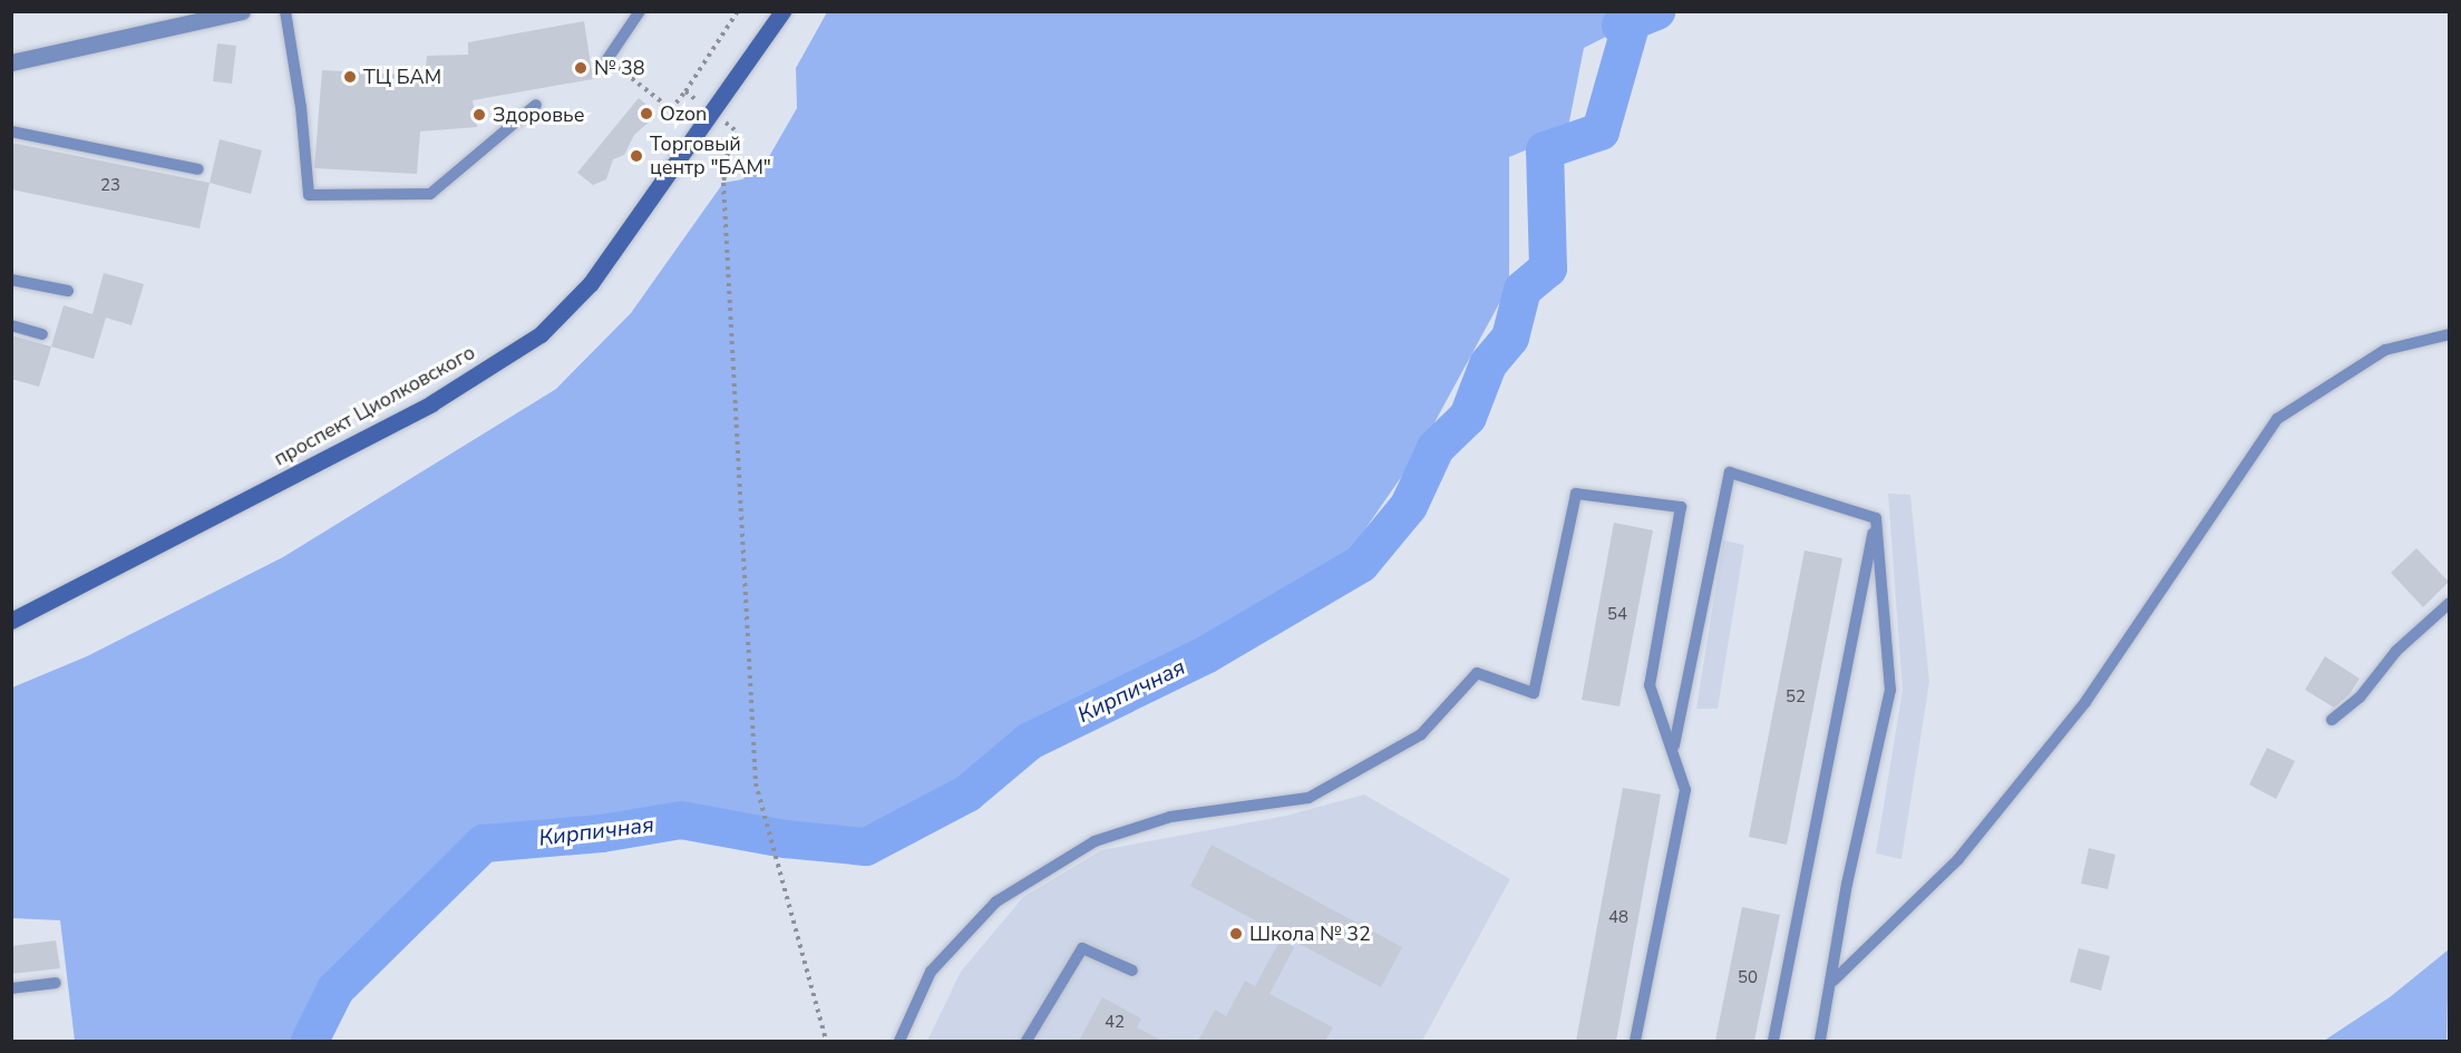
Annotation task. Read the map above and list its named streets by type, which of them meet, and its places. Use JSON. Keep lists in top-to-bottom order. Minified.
{"streets":{"main road":["проспект Циолковского"]},"water":["Кирпичная"],"places":["№ 38","ТЦ БАМ","Ozon","Здоровье","Торговый центр \"БАМ\"","Школа № 32"],"house_numbers":["23","54","52","48","50","42"]}
